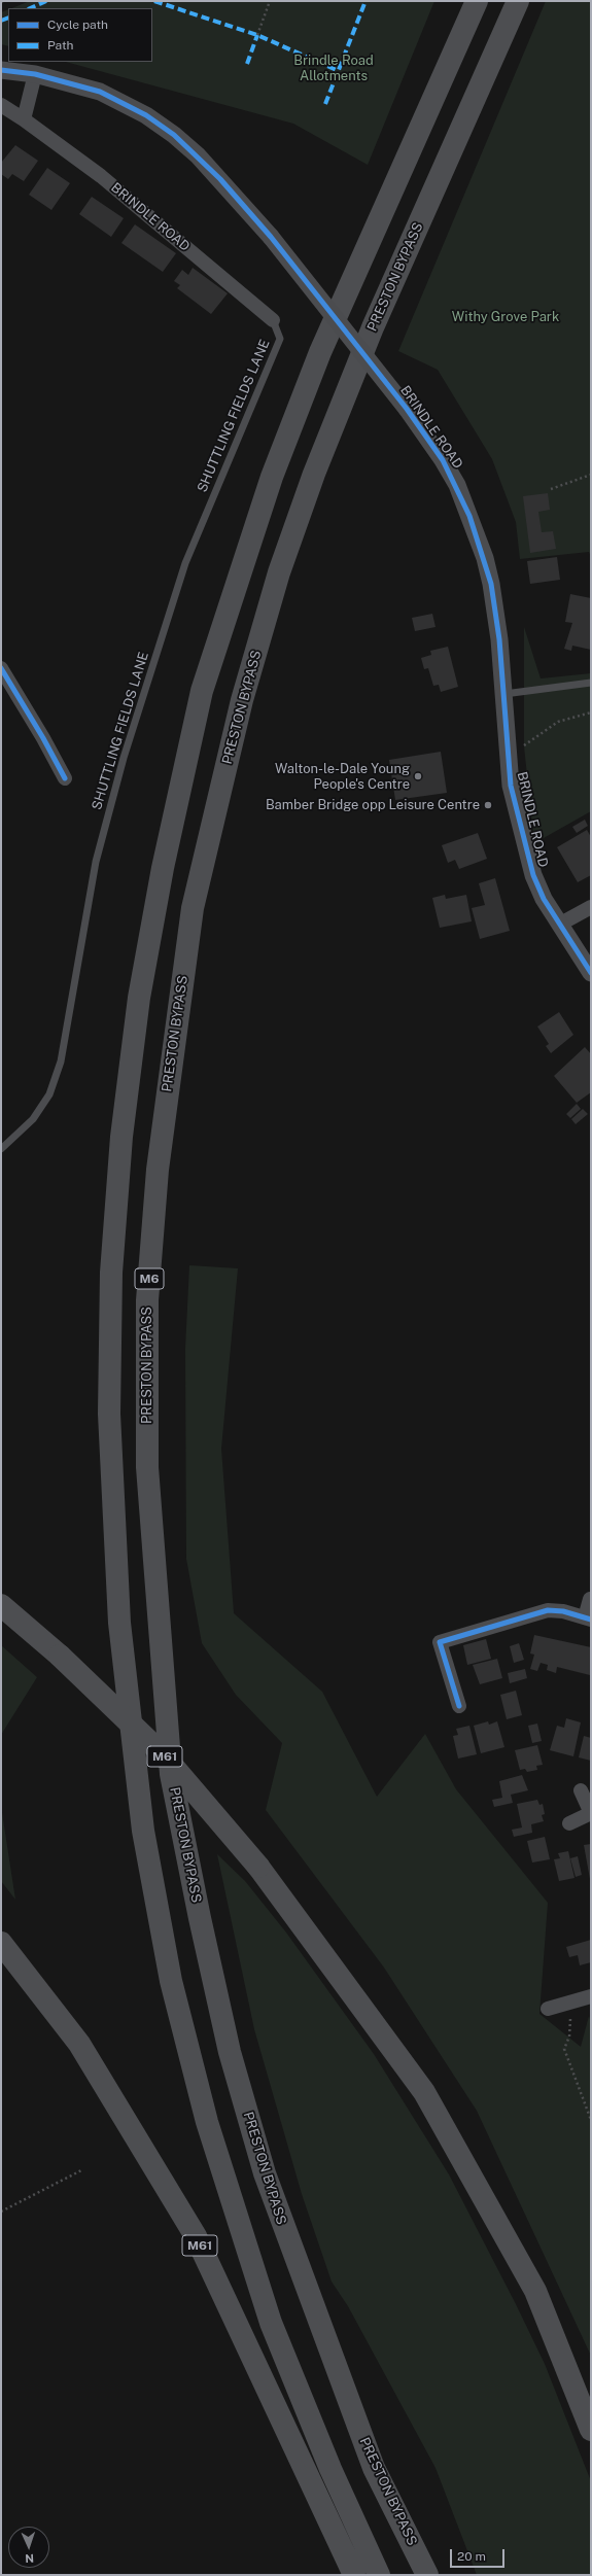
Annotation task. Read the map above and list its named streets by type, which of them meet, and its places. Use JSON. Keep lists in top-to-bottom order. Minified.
{"streets":{"highway":["PRESTON BYPASS","M6","M61"],"street":["BRINDLE ROAD"],"lane":["SHUTTLING FIELDS LANE"]},"crossings":[["BRINDLE ROAD","SHUTTLING FIELDS LANE"]],"parks":["Brindle Road Allotments","Withy Grove Park"],"places":["Walton-le-Dale Young People's Centre","Bamber Bridge opp Leisure Centre"],"legend":["Cycle path","Path"],"scale_bar":"20 m","north":"bottom"}
